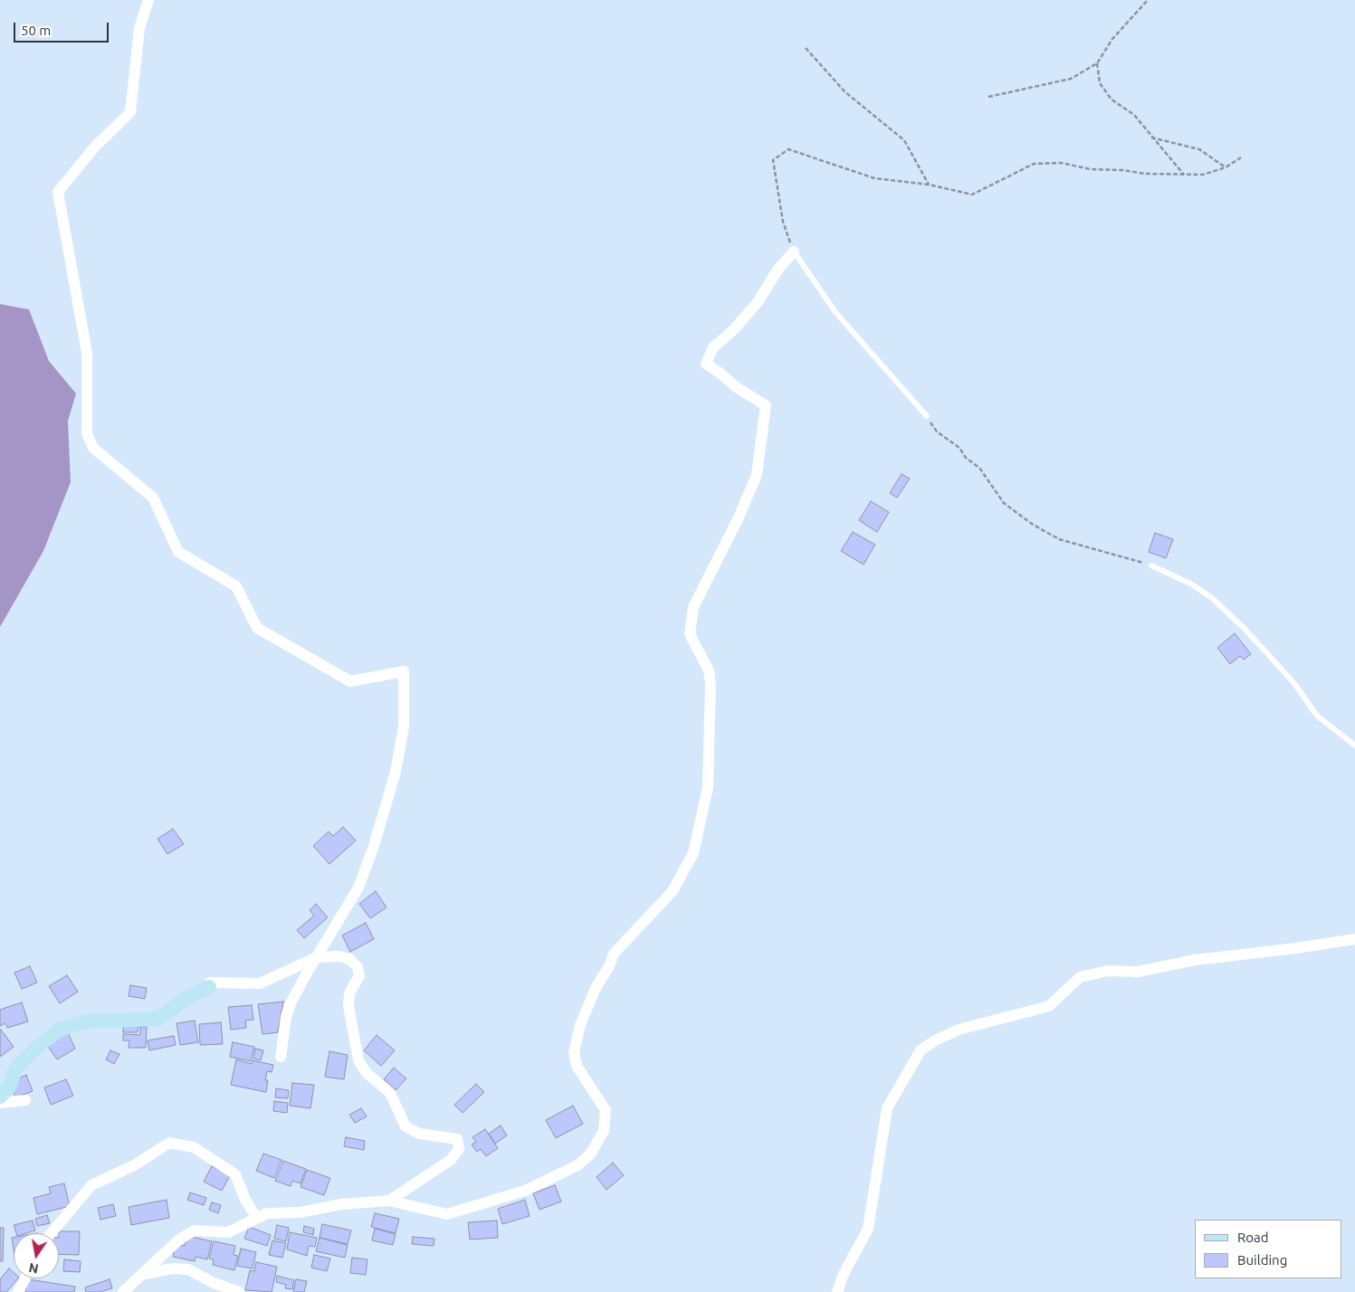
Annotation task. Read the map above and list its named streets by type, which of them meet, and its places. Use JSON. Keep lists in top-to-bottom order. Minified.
{"legend":["Road","Building"],"scale_bar":"50 m","north":"bottom"}
